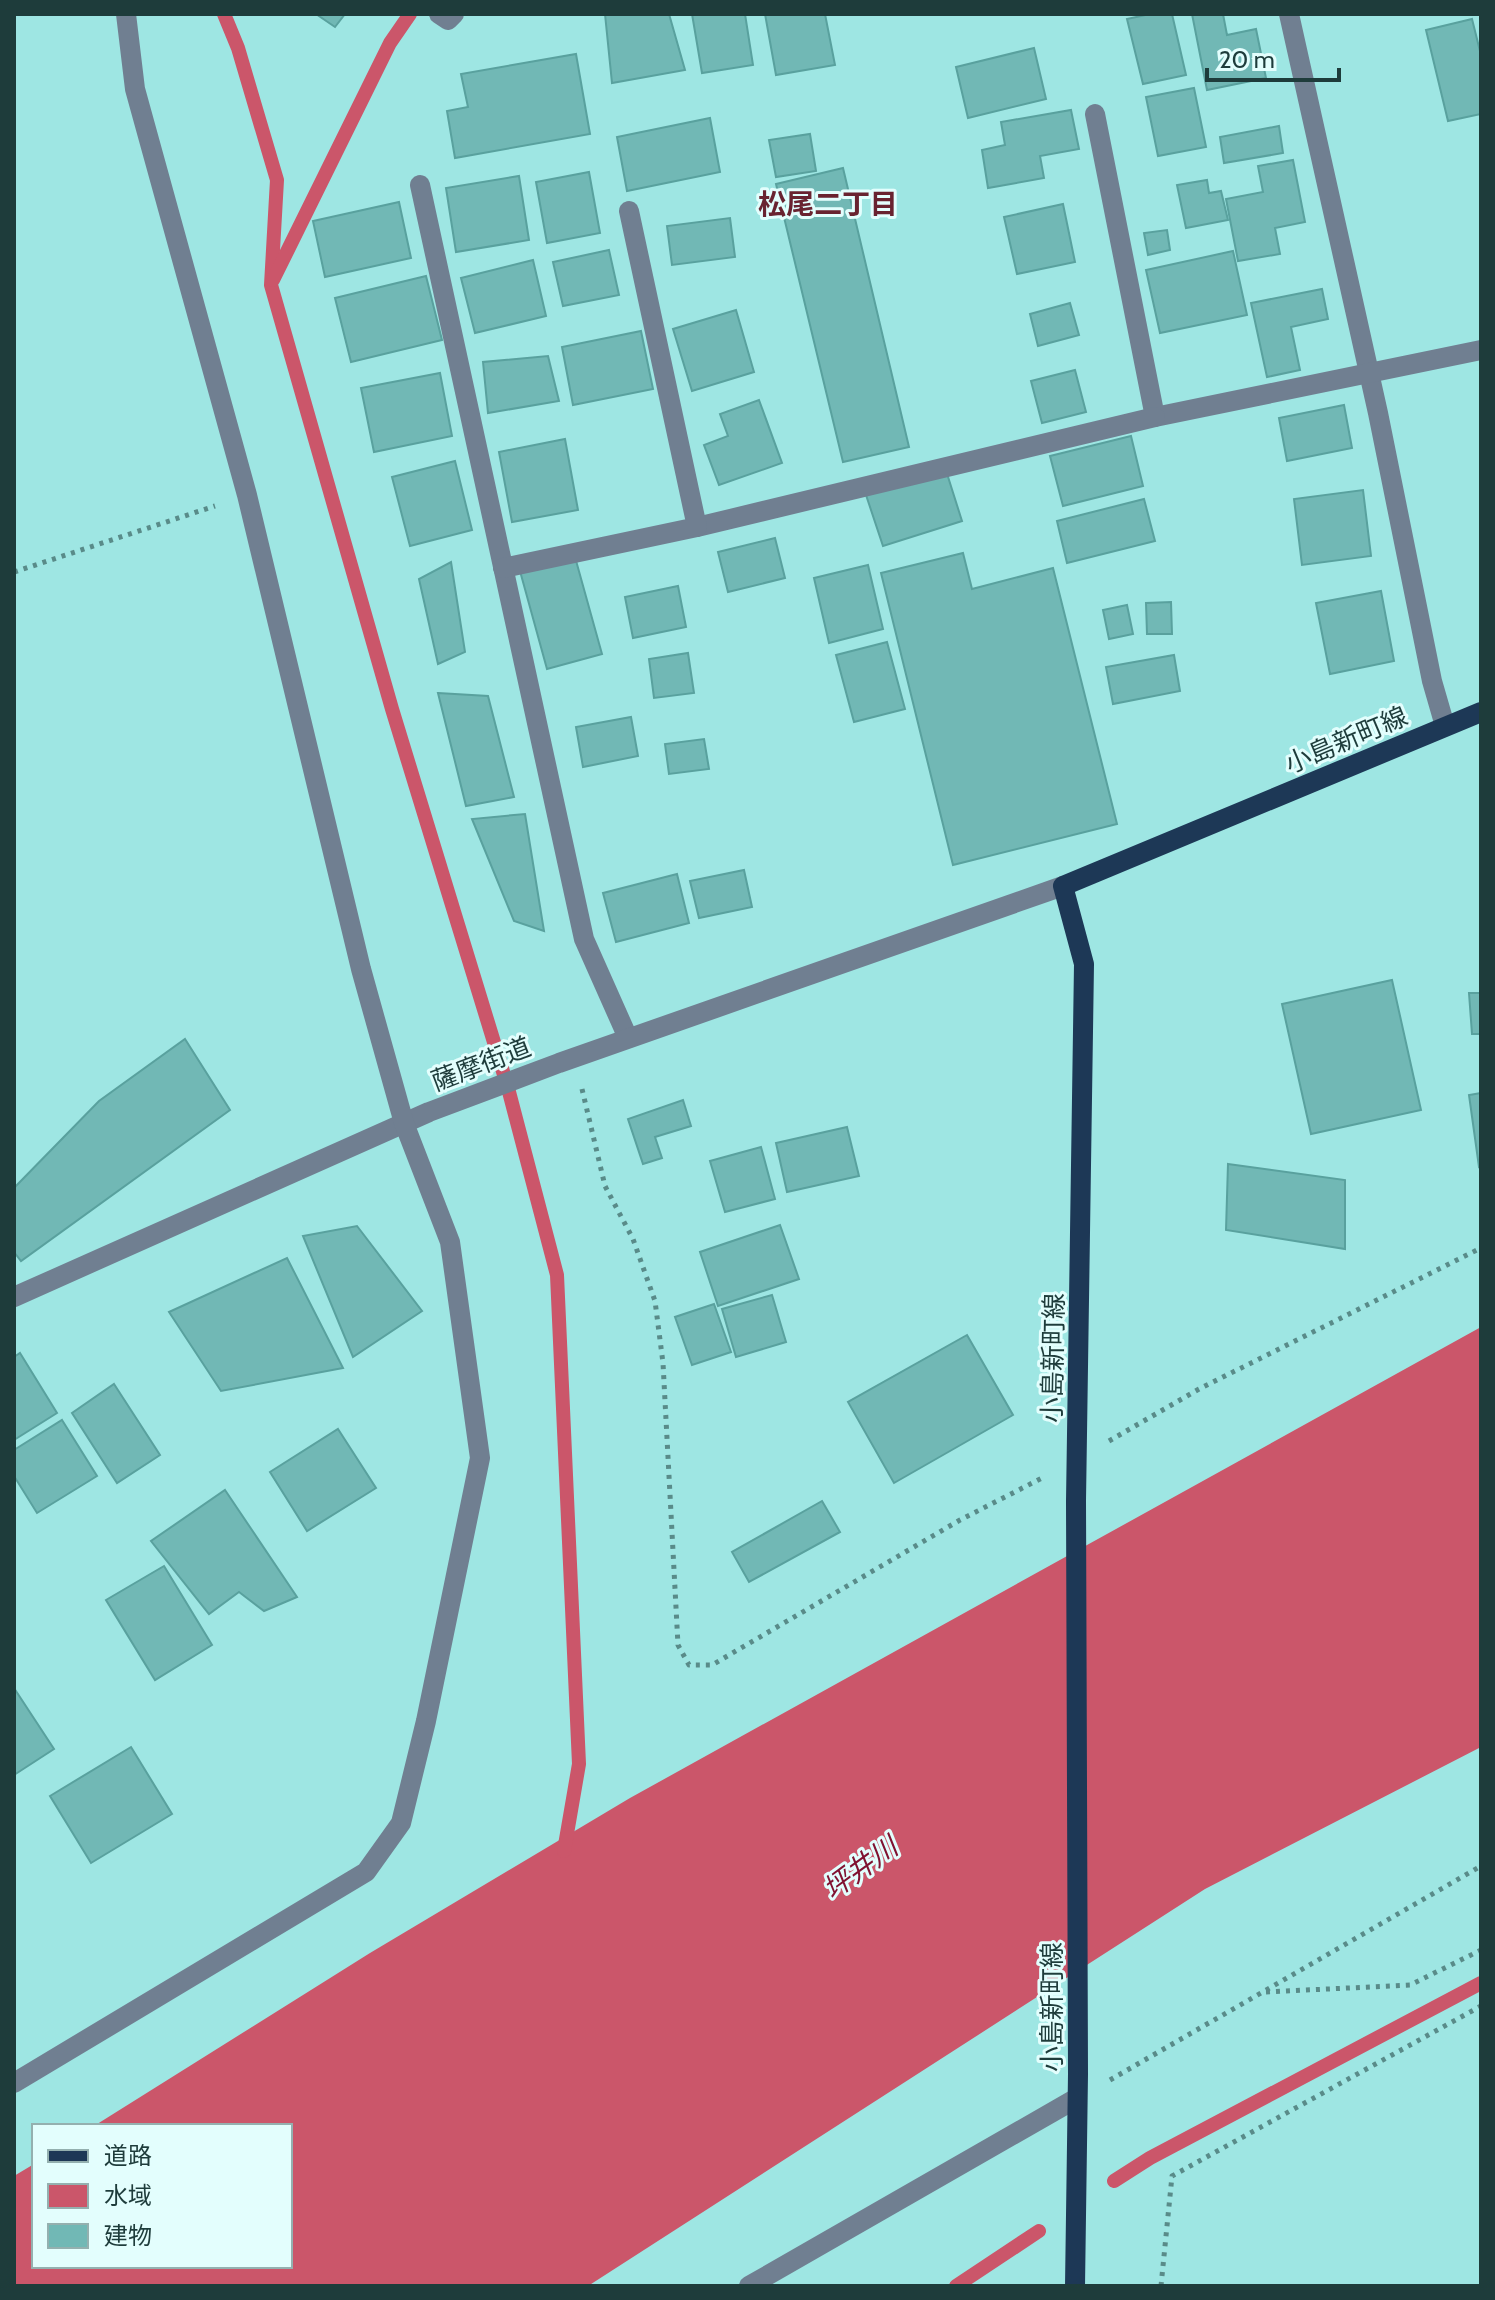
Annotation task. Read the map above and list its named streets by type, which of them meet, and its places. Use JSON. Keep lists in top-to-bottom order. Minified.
{"streets":{"main road":["小島新町線"],"street":["薩摩街道"]},"crossings":[["小島新町線","薩摩街道"]],"districts":["松尾二丁目"],"water":["坪井川"],"legend":["道路","水域","建物"],"scale_bar":"20 m"}
